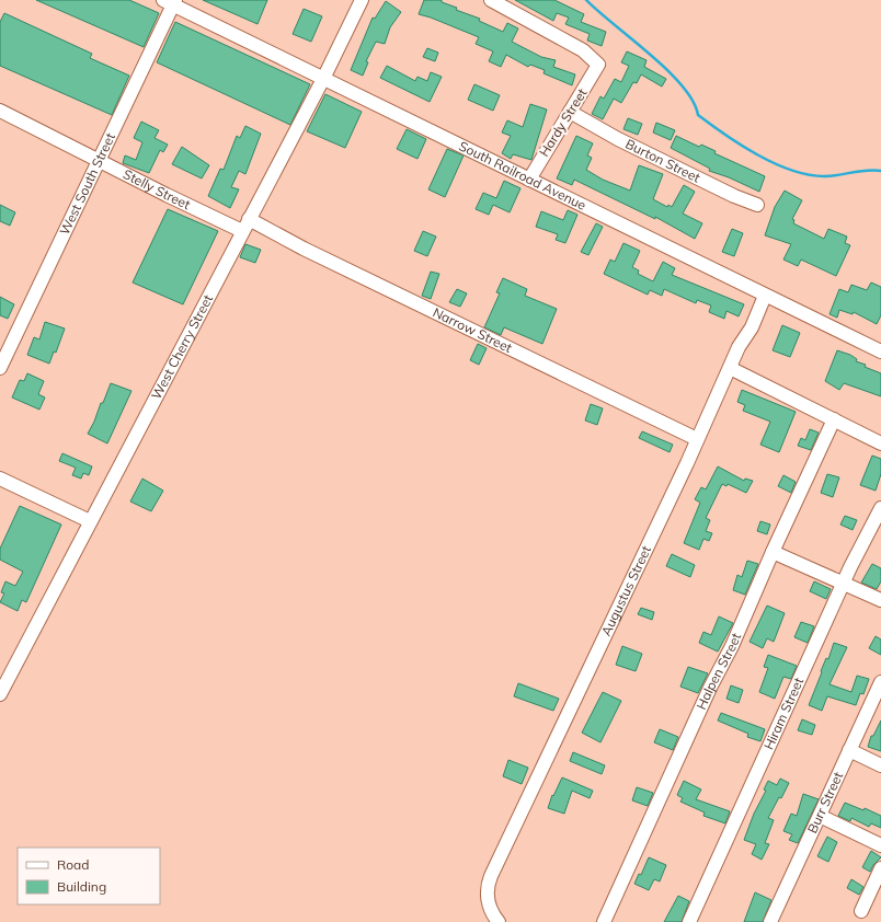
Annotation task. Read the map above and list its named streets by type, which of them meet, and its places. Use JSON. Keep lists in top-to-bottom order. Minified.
{"streets":{"street":["Hardy Street","Burton Street","South Railroad Avenue","West South Street","Stelly Street","Narrow Street","West Cherry Street","Augustus Street","Halpen Street","Hiram Street","Burr Street"]},"crossings":[["Hardy Street","Burton Street"],["Hardy Street","South Railroad Avenue"],["South Railroad Avenue","West South Street"],["South Railroad Avenue","West Cherry Street"],["South Railroad Avenue","Augustus Street"],["West South Street","Stelly Street"],["Stelly Street","Narrow Street"],["Stelly Street","West Cherry Street"],["Narrow Street","West Cherry Street"],["Narrow Street","Augustus Street"]],"legend":["Road","Building"]}
